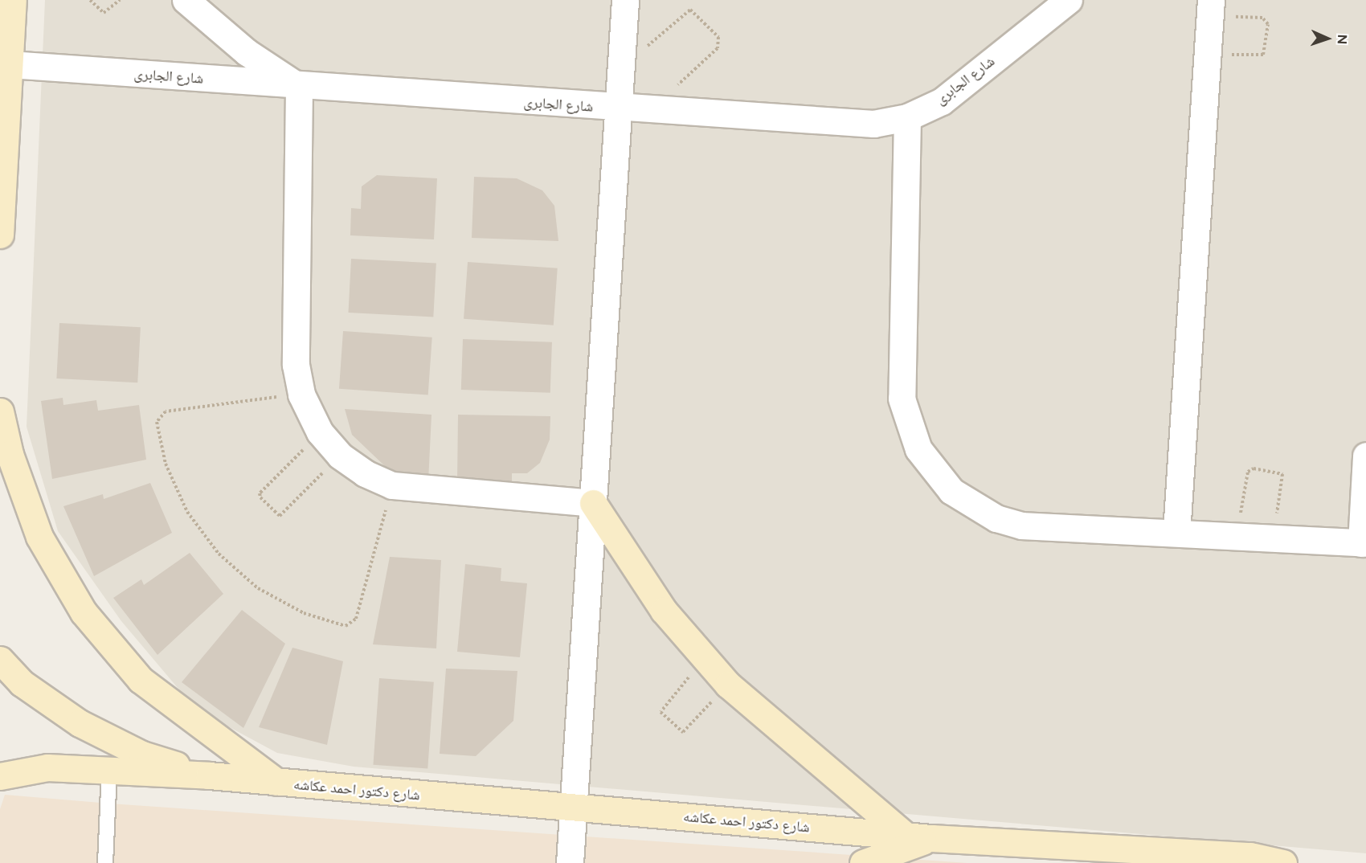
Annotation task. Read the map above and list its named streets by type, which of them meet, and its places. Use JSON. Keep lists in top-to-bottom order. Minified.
{"streets":{"street":["شارع الجابرى","شارع دكتور احمد عكاشه"]},"north":"right"}
